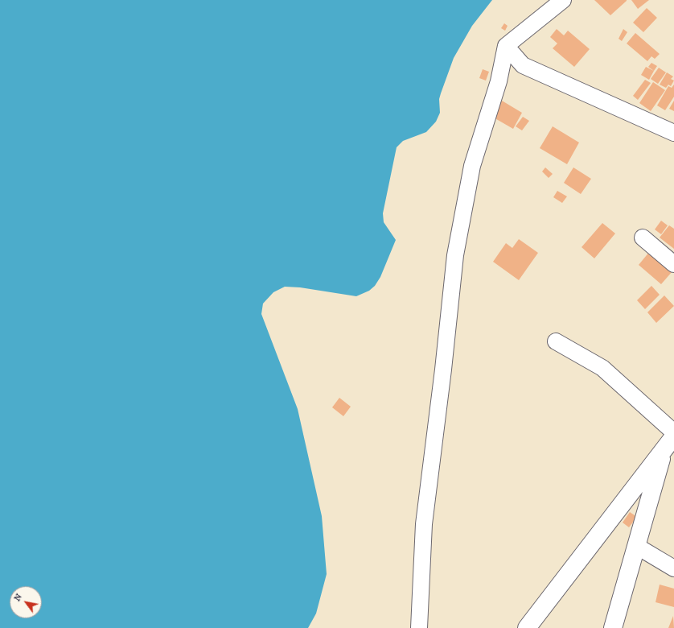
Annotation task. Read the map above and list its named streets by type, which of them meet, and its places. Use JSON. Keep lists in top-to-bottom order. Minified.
{"north":"top left"}
